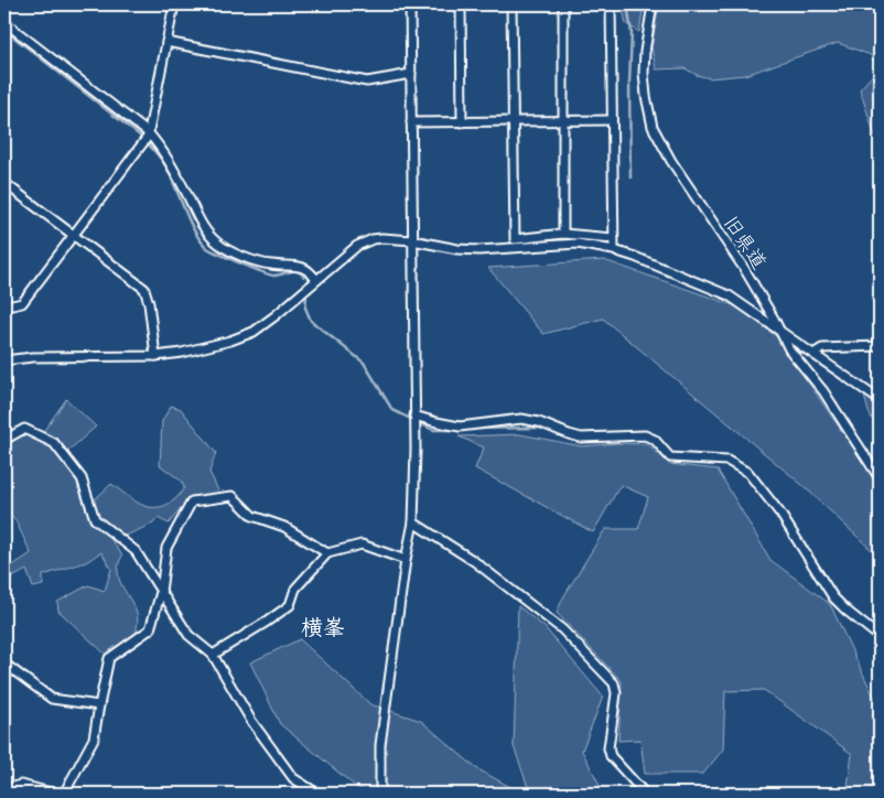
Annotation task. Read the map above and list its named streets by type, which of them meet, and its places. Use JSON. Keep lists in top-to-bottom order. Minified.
{"streets":{"street":["旧県道"]},"districts":["横峯"]}
